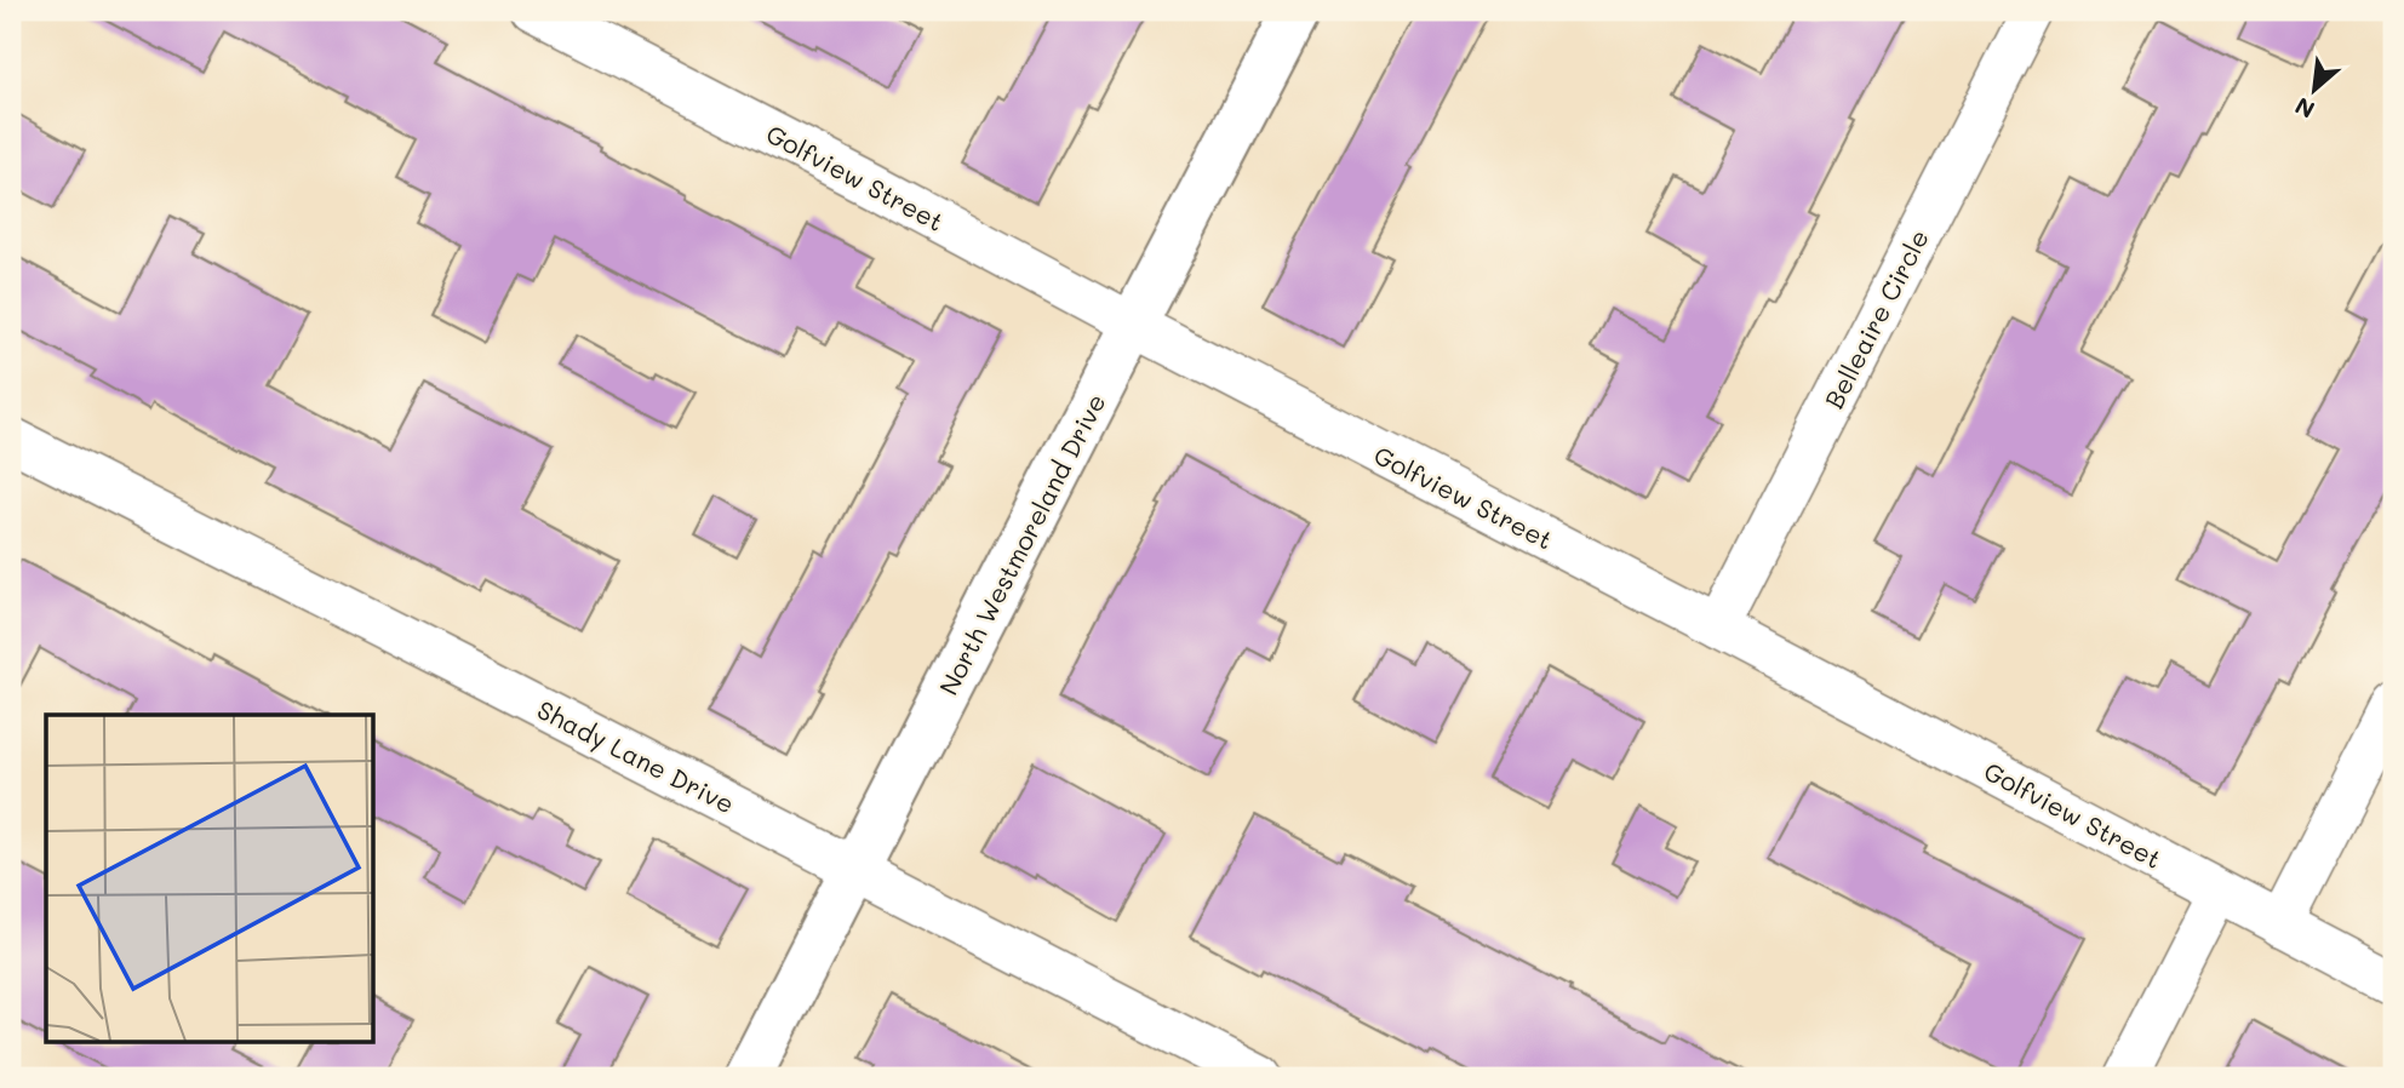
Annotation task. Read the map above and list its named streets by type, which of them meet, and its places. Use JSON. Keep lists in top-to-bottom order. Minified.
{"streets":{"street":["Golfview Street","Belleaire Circle","North Westmoreland Drive","Shady Lane Drive"]},"crossings":[["Golfview Street","Belleaire Circle"],["Golfview Street","North Westmoreland Drive"],["North Westmoreland Drive","Shady Lane Drive"]],"north":"bottom left"}
